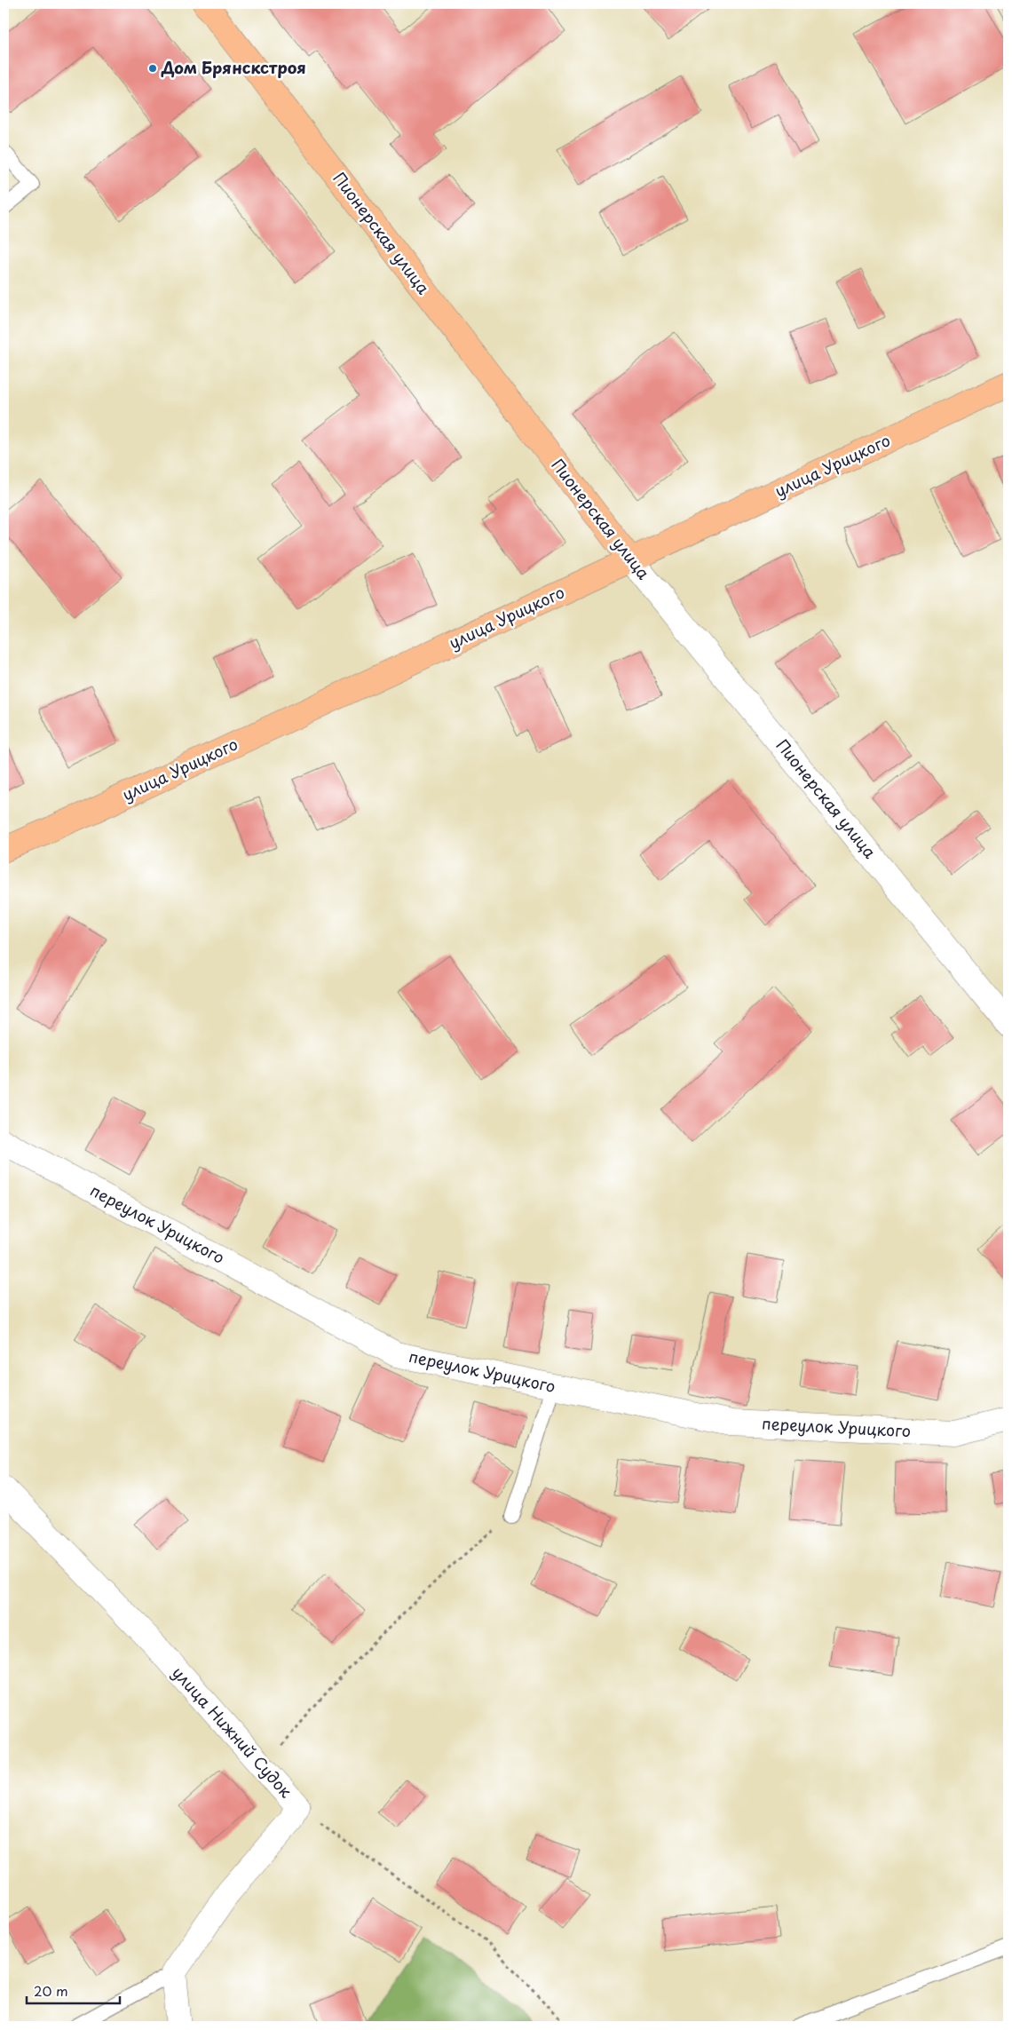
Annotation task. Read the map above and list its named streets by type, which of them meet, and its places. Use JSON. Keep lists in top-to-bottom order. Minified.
{"streets":{"main road":["Пионерская улица","улица Урицкого"],"street":["переулок Урицкого","улица Нижний Судок"]},"crossings":[["Пионерская улица","улица Урицкого"]],"places":["Дом Брянскстроя"],"scale_bar":"20 m"}
